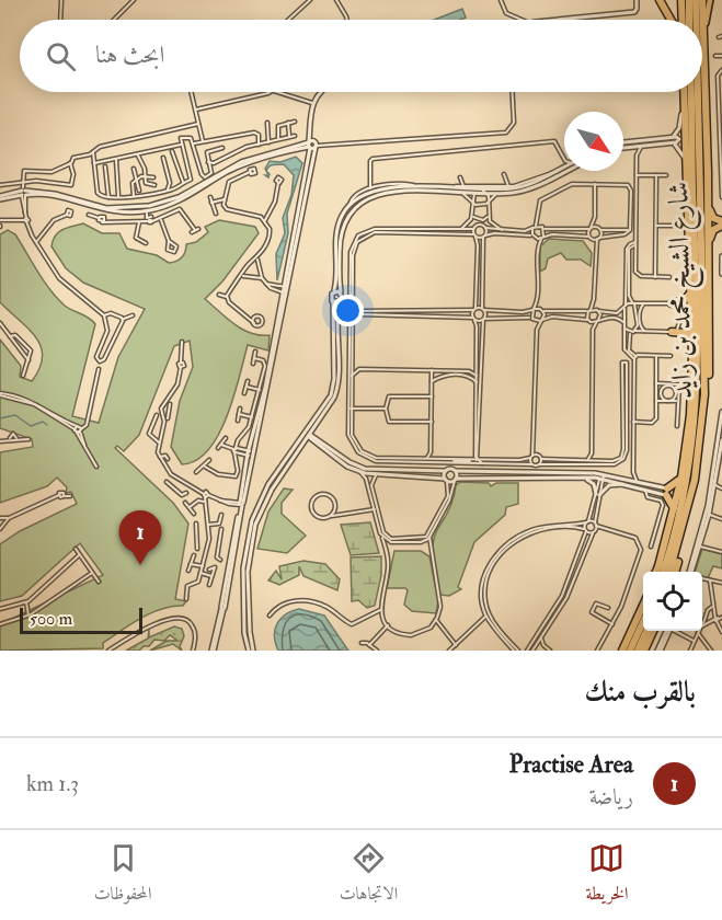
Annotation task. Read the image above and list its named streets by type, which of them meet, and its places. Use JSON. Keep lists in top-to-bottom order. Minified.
{"streets":{"highway":["شارع الشيخ محمد بن زايد"]},"scale_bar":"500 m","north":"bottom right","page":{"search":"ابحث هنا","pins":"1","scale":"500 m","heading":"بالقرب منك","list":[{"mark":"1","name":"Practise Area","note":"رياضة","value":"1.3 km"}],"nav":["الخريطة","الاتجاهات","المحفوظات"]}}
